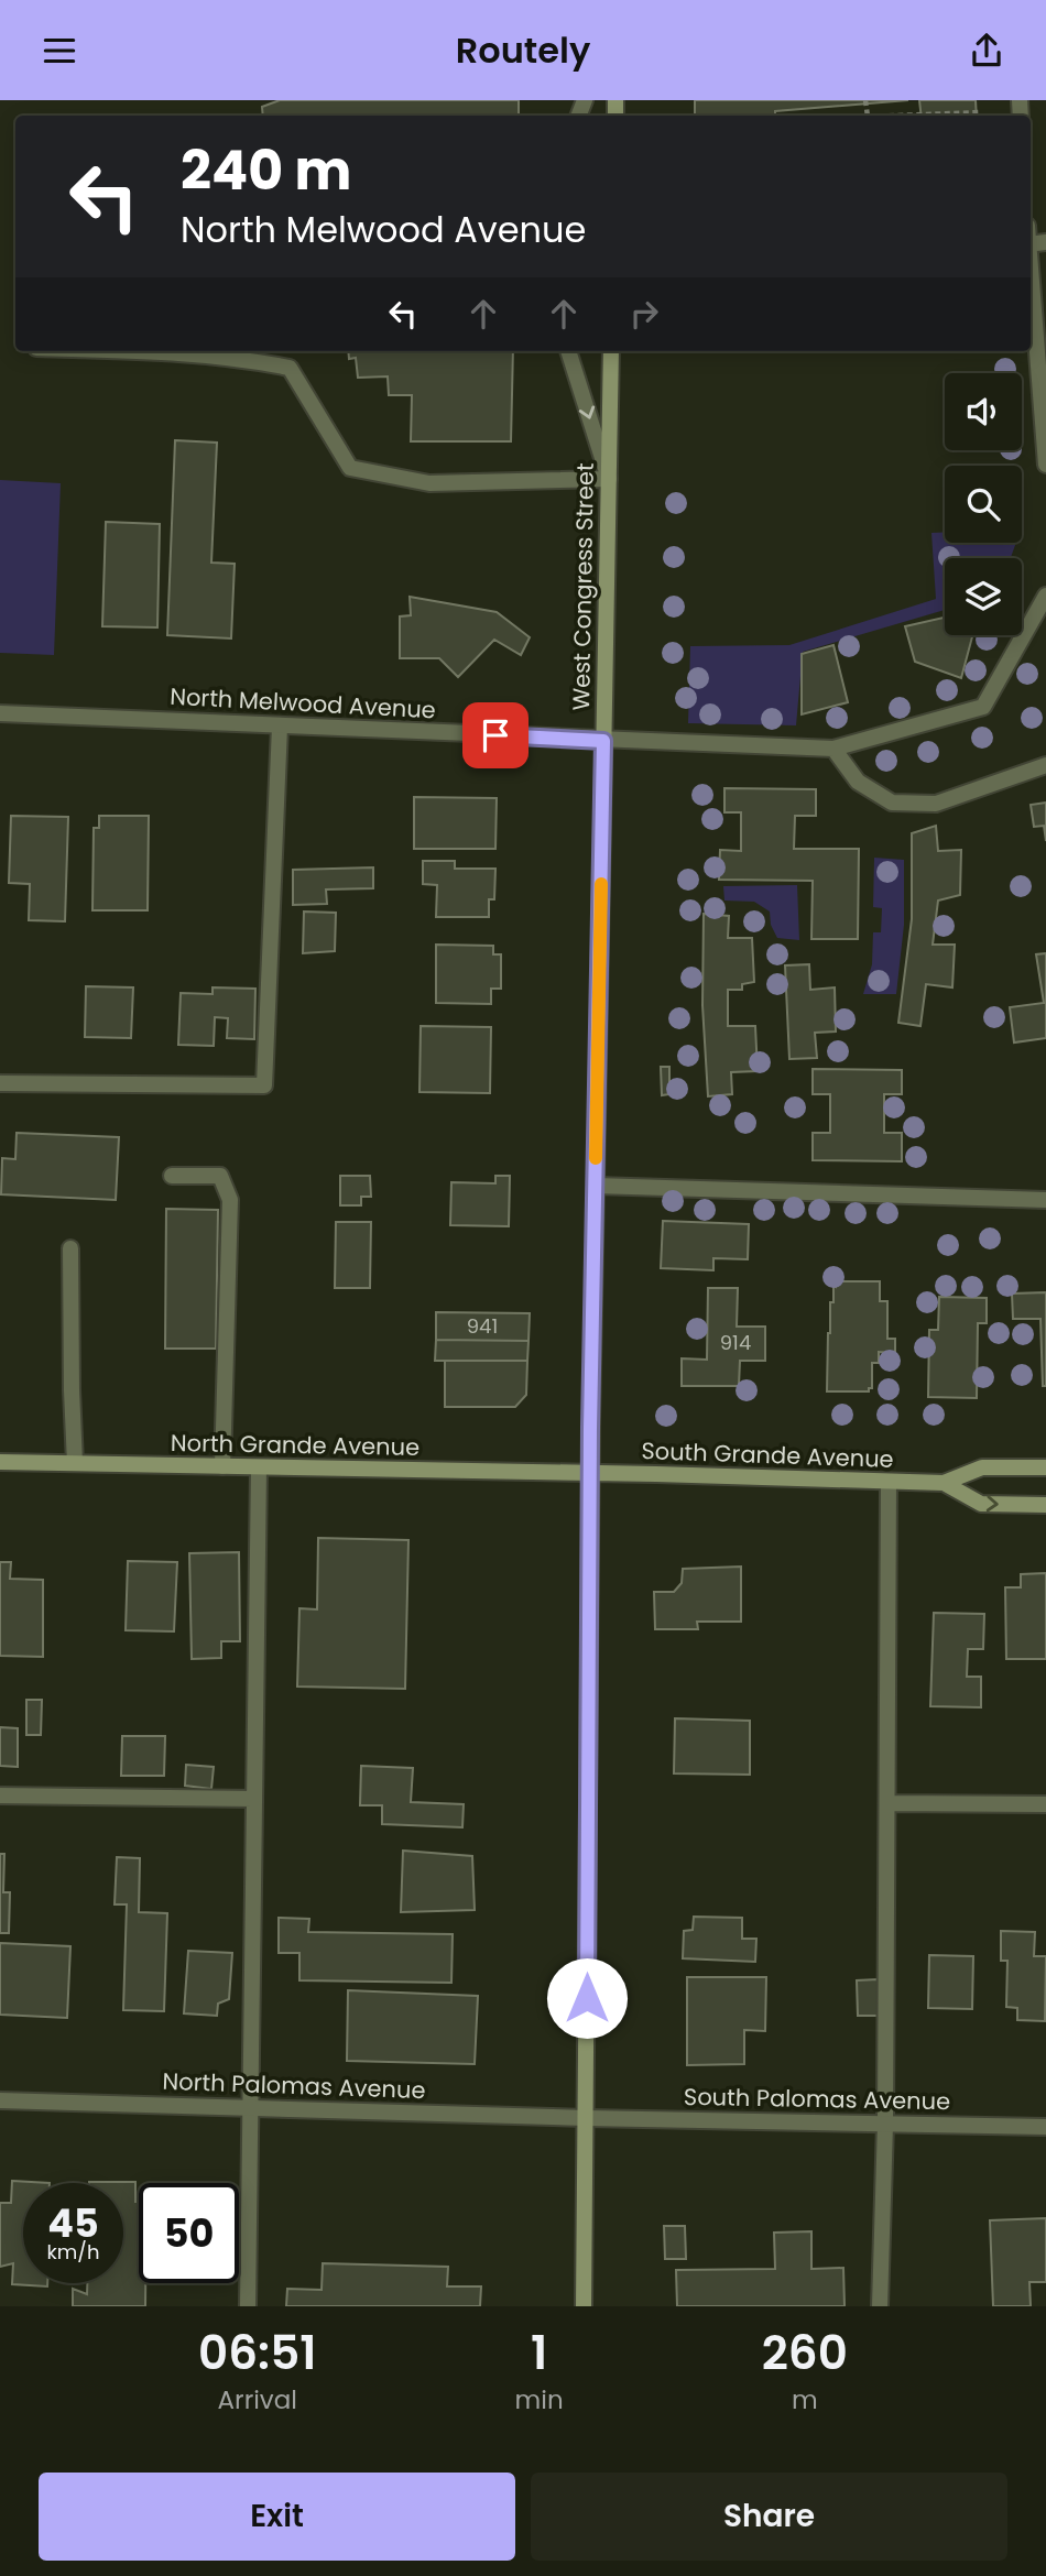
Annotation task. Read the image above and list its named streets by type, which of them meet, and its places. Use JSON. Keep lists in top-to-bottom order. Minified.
{"streets":{"main road":["West Congress Street","North Grande Avenue","South Grande Avenue"],"street":["North Melwood Avenue","North Palomas Avenue","South Palomas Avenue"]},"crossings":[["West Congress Street","North Melwood Avenue"],["West Congress Street","North Grande Avenue"],["West Congress Street","South Grande Avenue"],["West Congress Street","North Palomas Avenue"],["West Congress Street","South Palomas Avenue"],["North Grande Avenue","South Grande Avenue"],["North Palomas Avenue","South Palomas Avenue"]],"house_numbers":["941","914"],"page":{"header":"Routely","turn":["240 m","North Melwood Avenue"],"speed":"45 km/h","limit":"50","eta":["06:51","Arrival","1","min","260","m"],"buttons":["Exit","Share"]}}
